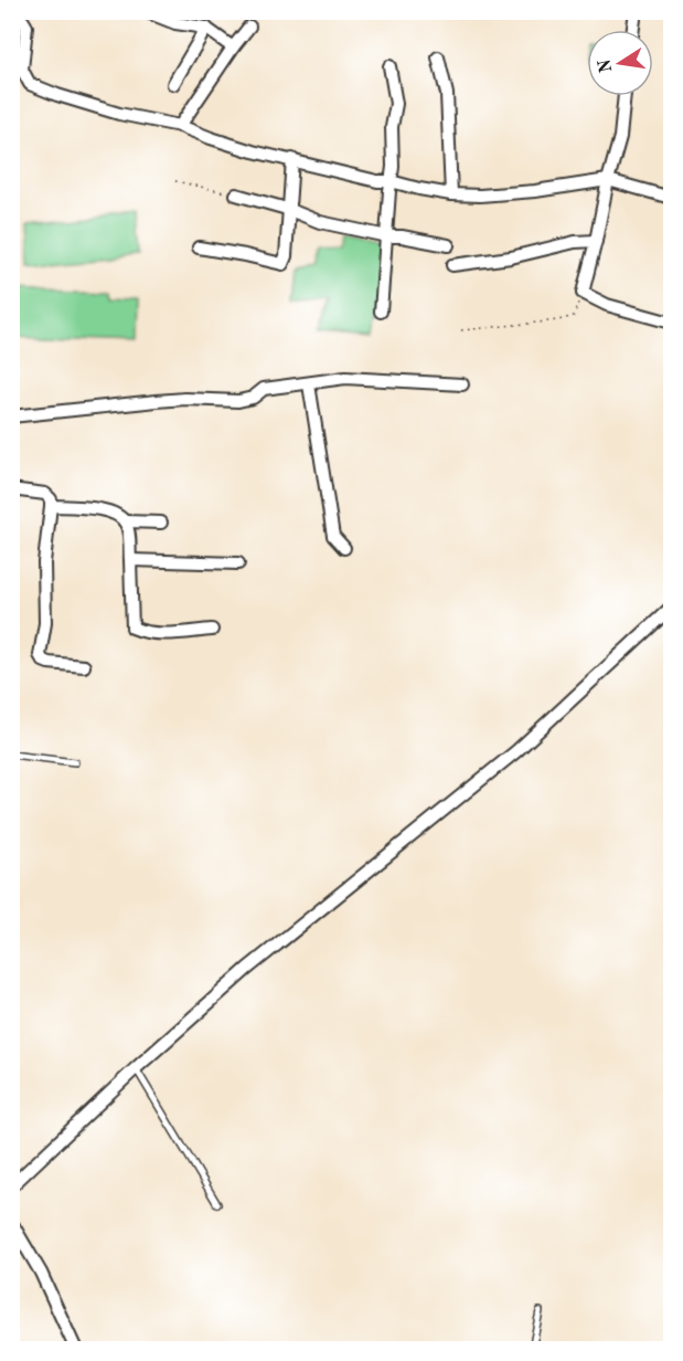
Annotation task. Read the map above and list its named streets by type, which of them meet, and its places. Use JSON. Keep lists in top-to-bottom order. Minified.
{"north":"left"}
